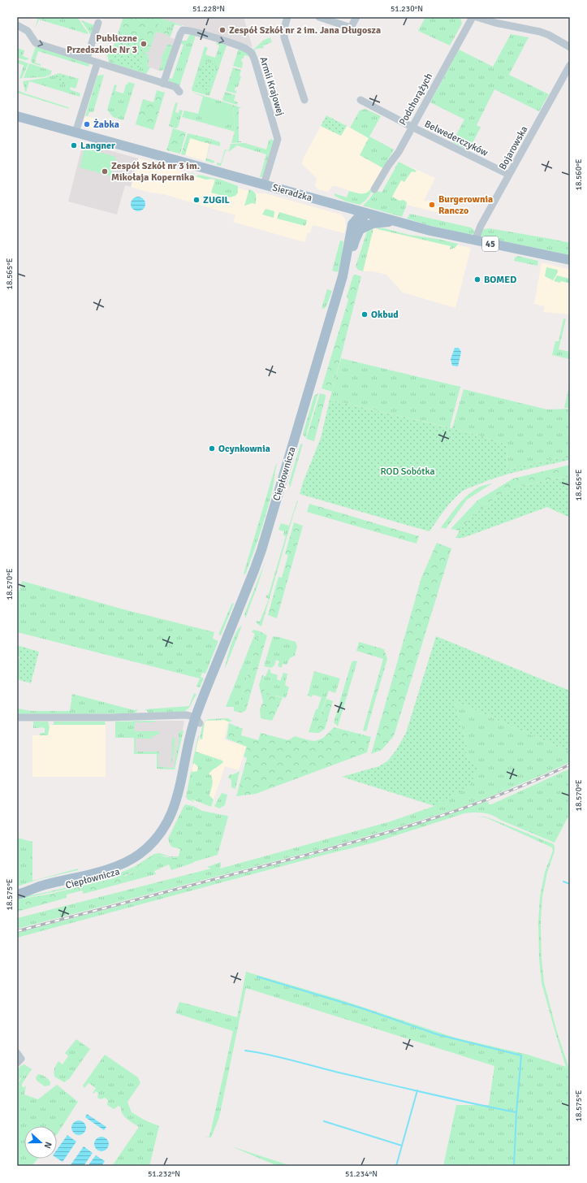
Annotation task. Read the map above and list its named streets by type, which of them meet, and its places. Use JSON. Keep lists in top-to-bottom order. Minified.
{"streets":{"main road":["Sieradzka","45","Ciepłownicza"],"street":["Armii Krajowej","Podchorążych","Belwederczyków","Bojarowska"]},"crossings":[["Armii Krajowej","Sieradzka"],["Podchorążych","Belwederczyków"],["Belwederczyków","Bojarowska"],["Bojarowska","Sieradzka"],["Sieradzka","Ciepłownicza"]],"parks":["ROD Sobótka"],"places":["Zespół Szkół nr 2 im. Jana Długosza","Publiczne Przedszkole Nr 3","Żabka","Langner","Zespół Szkół nr 3 im. Mikołaja Kopernika","ZUGIL","Burgerownia Ranczo","BOMED","Okbud","Ocynkownia"],"north":"right","coordinates":["51.228°N","51.230°N","18.560°E","18.565°E","18.570°E","18.575°E","51.232°N","51.234°N"]}
